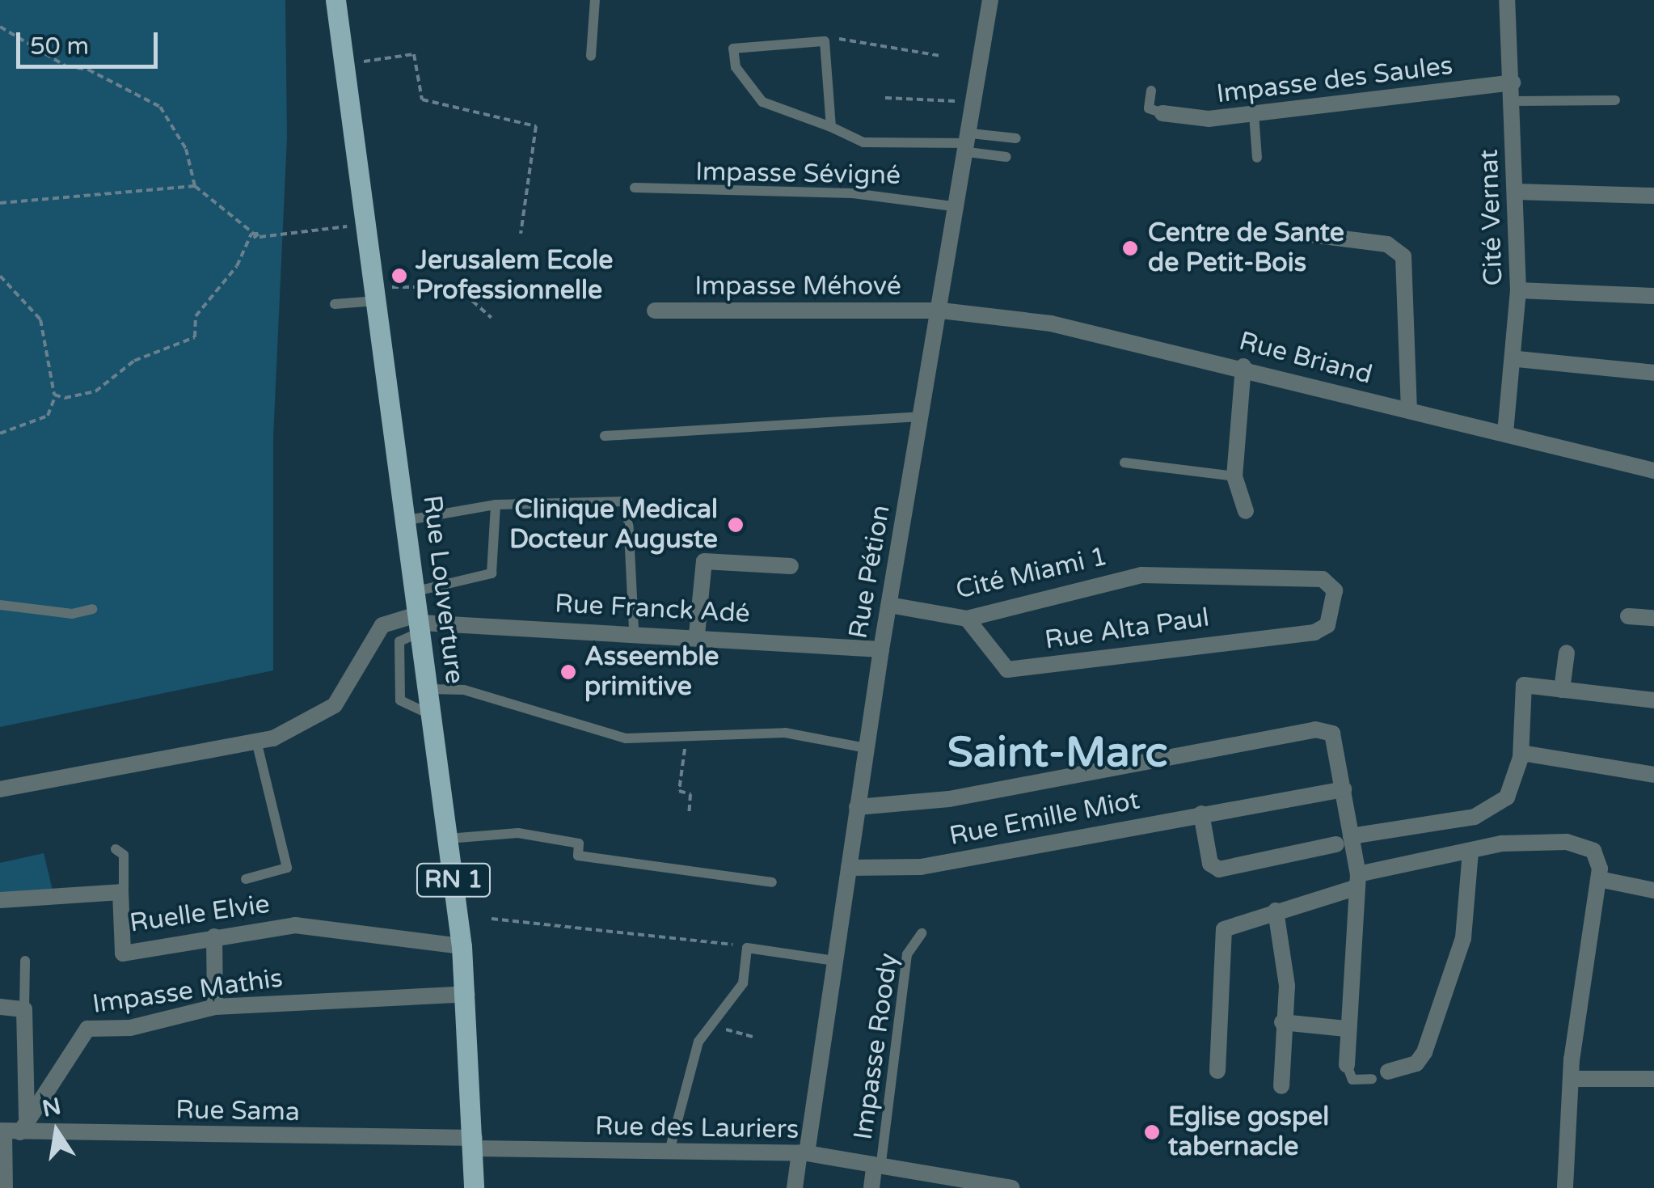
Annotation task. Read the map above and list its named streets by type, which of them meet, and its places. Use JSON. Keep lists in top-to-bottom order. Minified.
{"streets":{"main road":["Rue Louverture","RN 1"],"street":["Impasse des Saules","Cité Vernat","Impasse Méhové","Rue Briand","Rue Pétion","Cité Miami 1","Rue Franck Adé","Rue Alta Paul","Rue Emille Miot","Ruelle Elvie","Impasse Mathis","Rue Sama","Rue des Lauriers"],"lane":["Impasse Sévigné","Impasse Roody"]},"crossings":[["Impasse des Saules","Cité Vernat"],["Impasse Sévigné","Rue Pétion"],["Cité Vernat","Rue Briand"],["Impasse Méhové","Rue Briand"],["Impasse Méhové","Rue Pétion"],["Rue Briand","Rue Pétion"],["Rue Pétion","Cité Miami 1"],["Rue Pétion","Rue Franck Adé"],["Rue Pétion","Rue Emille Miot"],["Rue Pétion","Rue des Lauriers"],["Cité Miami 1","Rue Alta Paul"],["Rue Louverture","Rue Franck Adé"],["Rue Louverture","Ruelle Elvie"],["Rue Louverture","Impasse Mathis"],["Rue Louverture","Rue Sama"],["Rue Louverture","Rue des Lauriers"],["Impasse Mathis","Rue Sama"],["Impasse Roody","Rue des Lauriers"],["Rue Sama","Rue des Lauriers"]],"districts":["Saint-Marc"],"places":["Centre de Sante de Petit-Bois","Jerusalem Ecole Professionnelle","Clinique Medical Docteur Auguste","Asseemble primitive","Eglise gospel tabernacle"],"scale_bar":"50 m","north":"top"}
